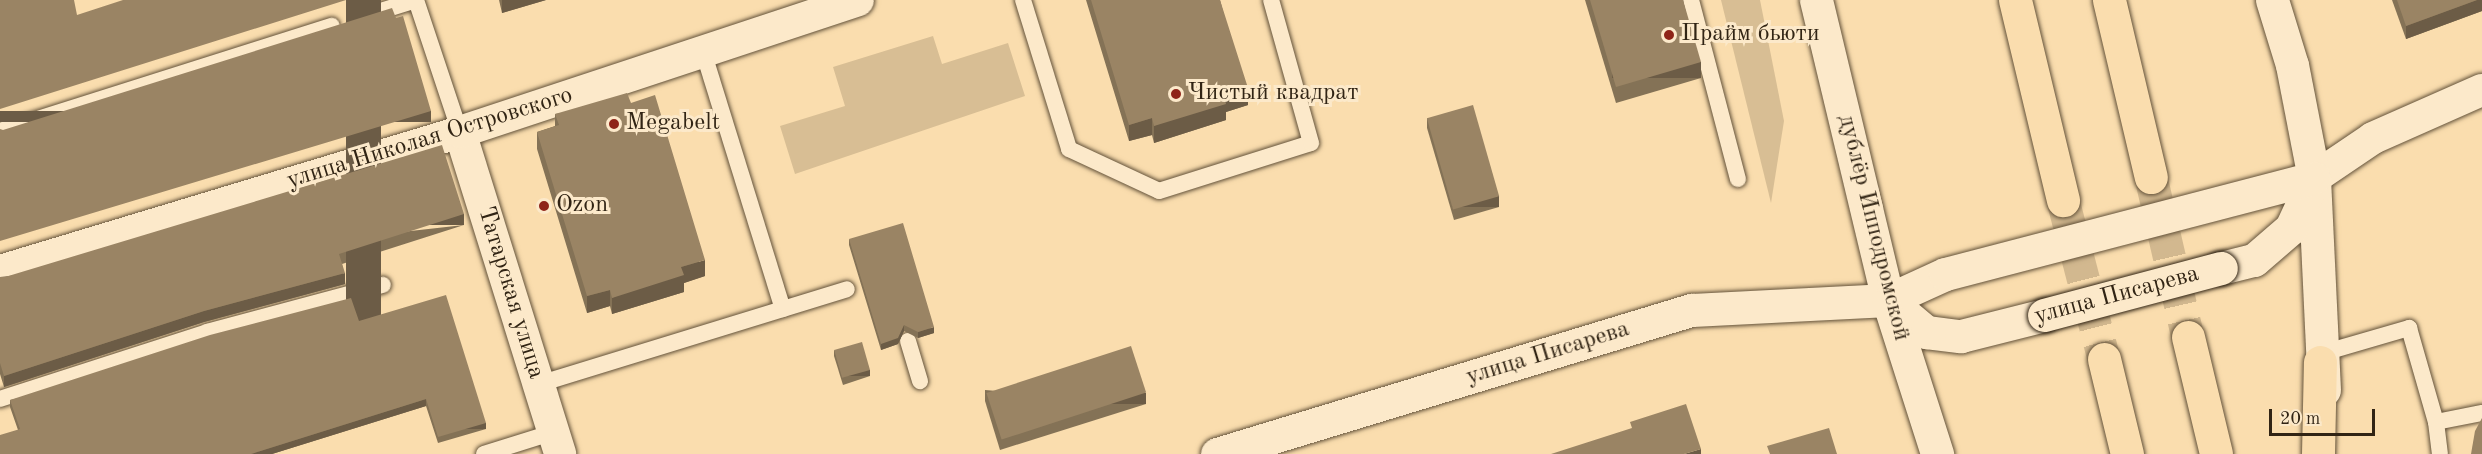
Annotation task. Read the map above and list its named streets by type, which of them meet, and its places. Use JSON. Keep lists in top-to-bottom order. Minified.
{"streets":{"main road":["дублёр Ипподромской","улица Писарева"],"street":["улица Николая Островского","Татарская улица"]},"crossings":[["улица Николая Островского","Татарская улица"],["дублёр Ипподромской","улица Писарева"]],"places":["Прайм бьюти","Чистый квадрат","Megabelt","Ozon"],"scale_bar":"20 m"}
